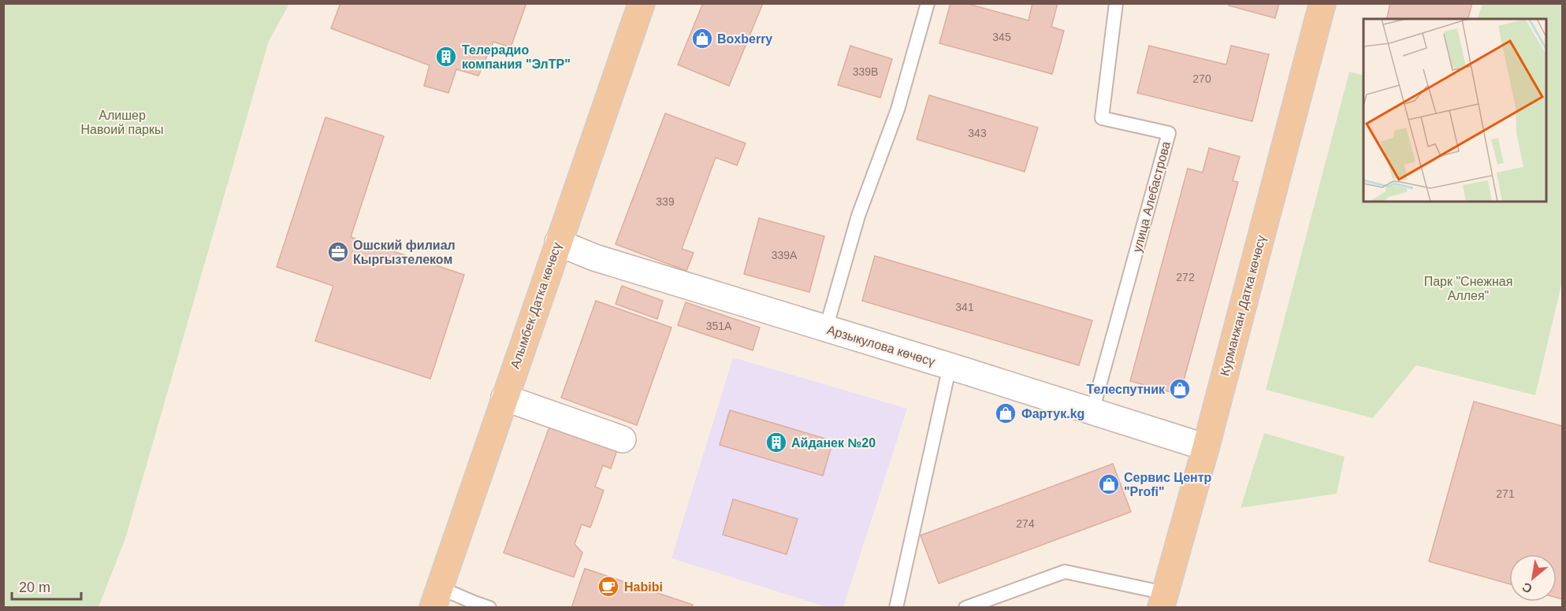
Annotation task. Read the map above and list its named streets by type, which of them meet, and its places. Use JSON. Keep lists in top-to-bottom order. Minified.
{"streets":{"main road":["Алымбек Датка көчөсү","Курманжан Датка көчөсү"],"street":["Арзыкулова көчөсү"],"lane":["улица Алебастрова"]},"crossings":[["улица Алебастрова","Арзыкулова көчөсү"],["Алымбек Датка көчөсү","Арзыкулова көчөсү"],["Курманжан Датка көчөсү","Арзыкулова көчөсү"]],"parks":["Алишер Навоий паркы","Парк \"Снежная Аллея\""],"places":{"shop":["Boxberry","Телеспутник","Фартук.kg","Сервис Центр \"Profi\""],"building":["Телерадио компания \"ЭлТР\"","Айданек №20"],"office":["Ошский филиал Кыргызтелеком"],"cafe":["Habibi"]},"house_numbers":["345","339В","270","343","339","339А","272","341","351А","271","274"],"scale_bar":"20 m","north":"bottom left"}
